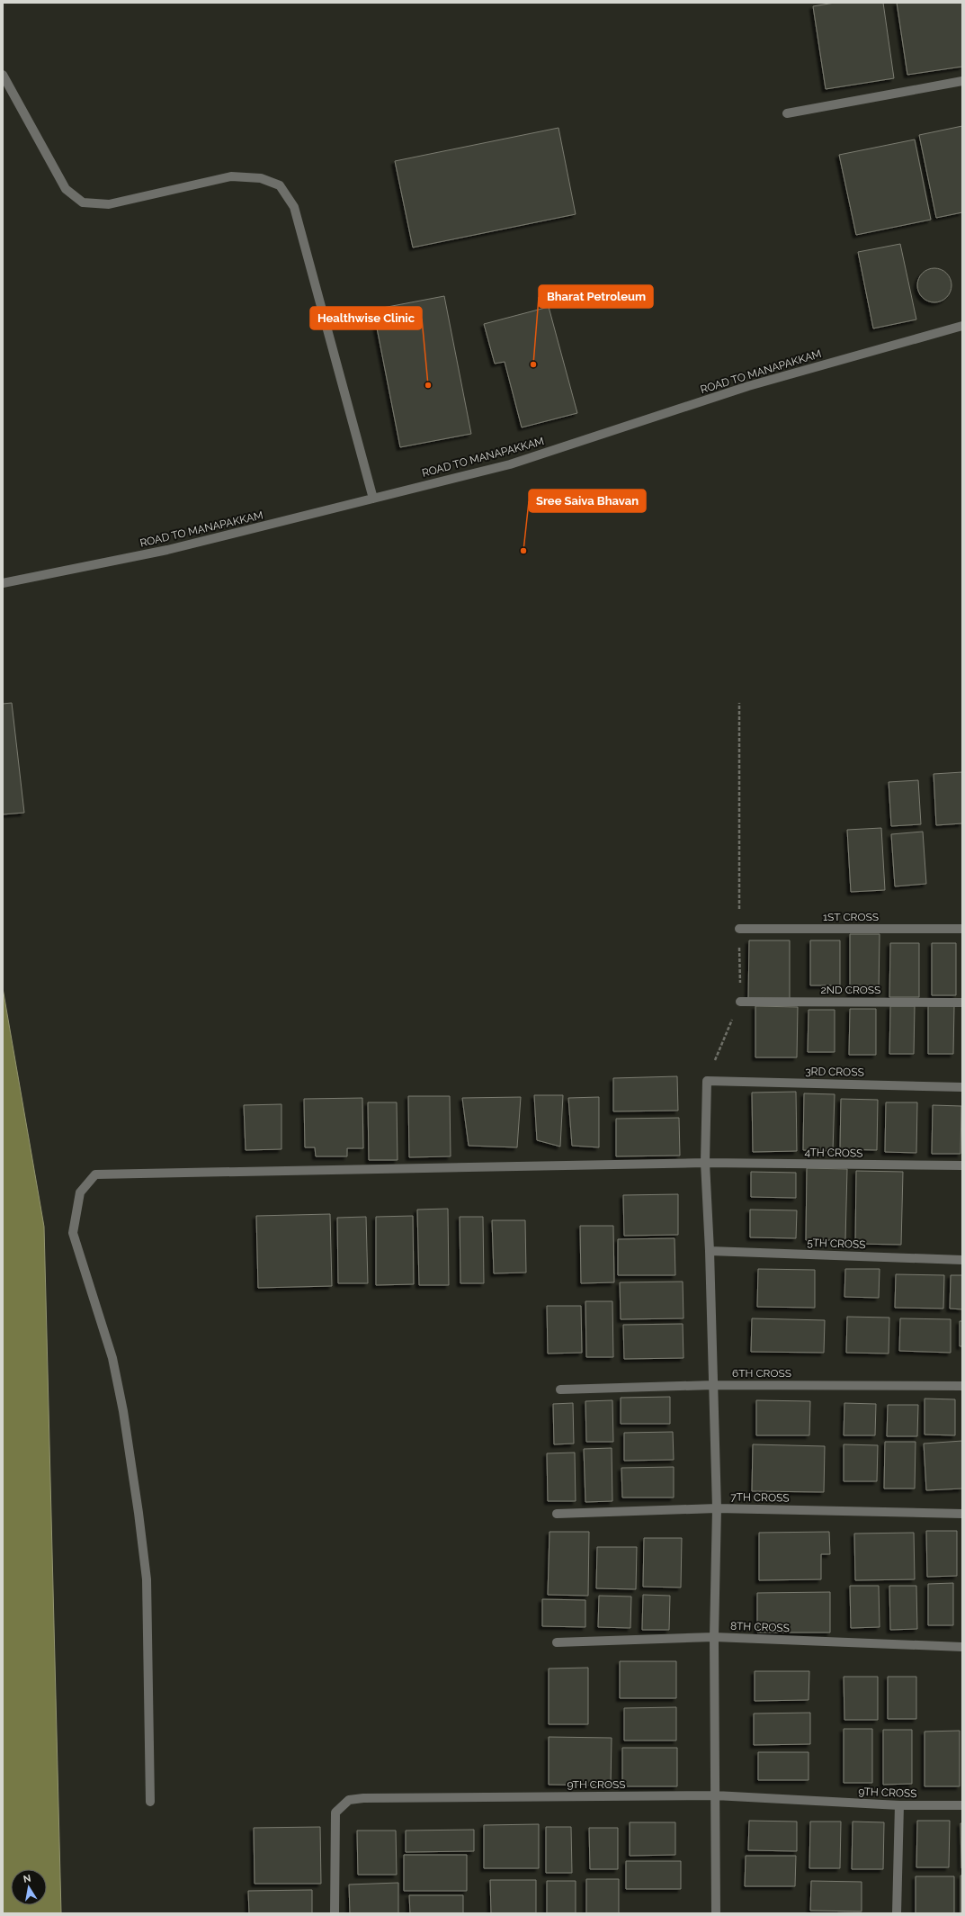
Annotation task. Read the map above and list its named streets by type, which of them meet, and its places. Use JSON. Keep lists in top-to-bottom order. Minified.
{"streets":{"street":["ROAD TO MANAPAKKAM","1ST CROSS","2ND CROSS","3RD CROSS","4TH CROSS","5TH CROSS","6TH CROSS","7TH CROSS","8TH CROSS","9TH CROSS"]},"places":["Bharat Petroleum","Healthwise Clinic","Sree Saiva Bhavan"],"north":"top"}
